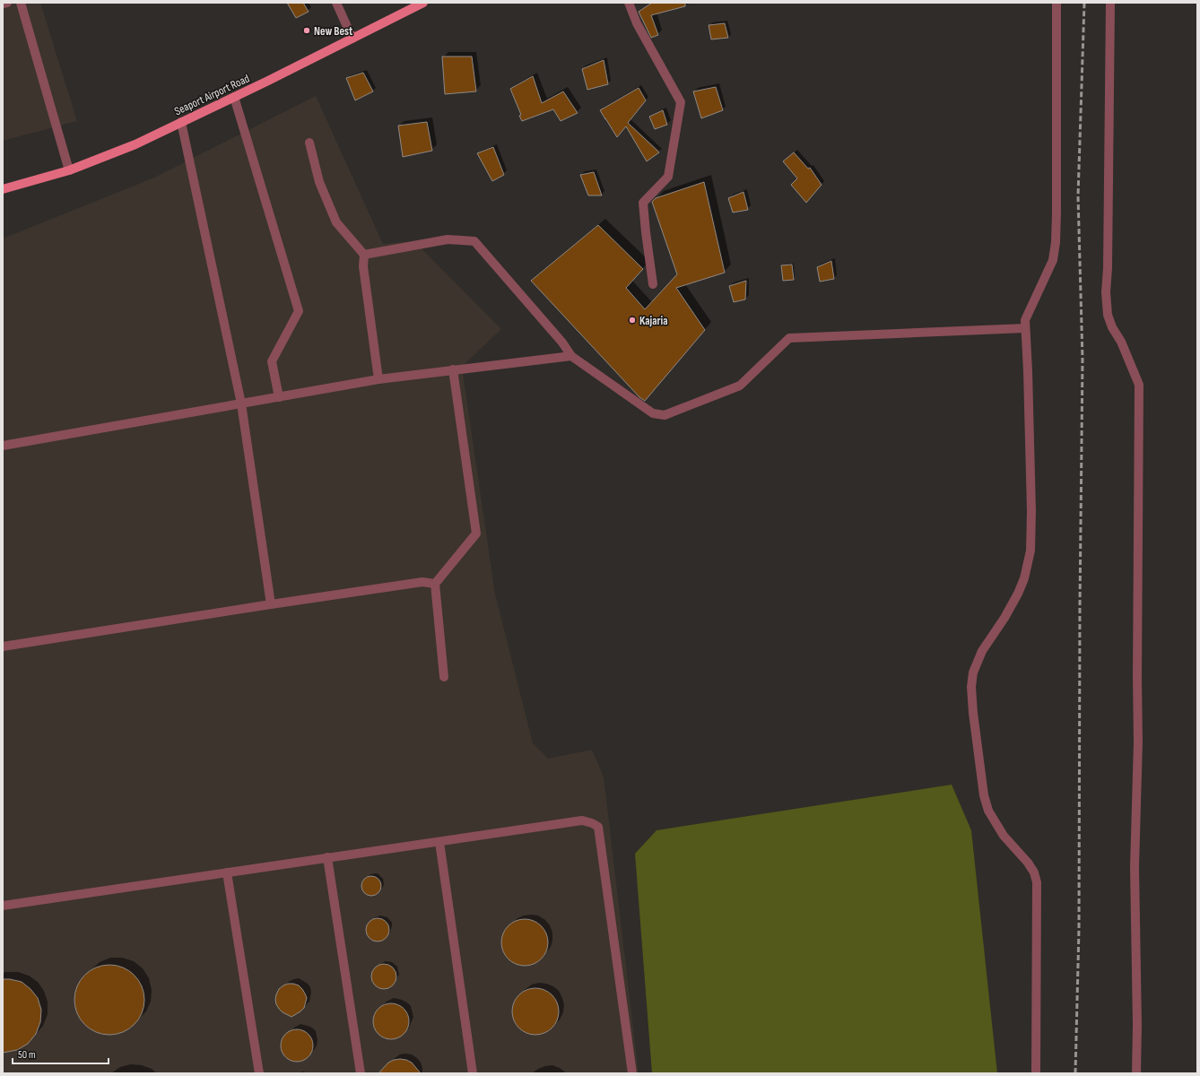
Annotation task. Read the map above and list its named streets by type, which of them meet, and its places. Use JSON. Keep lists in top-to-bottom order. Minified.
{"streets":{"main road":["Seaport Airport Road"]},"places":["New Best","Kajaria"],"scale_bar":"50 m"}
